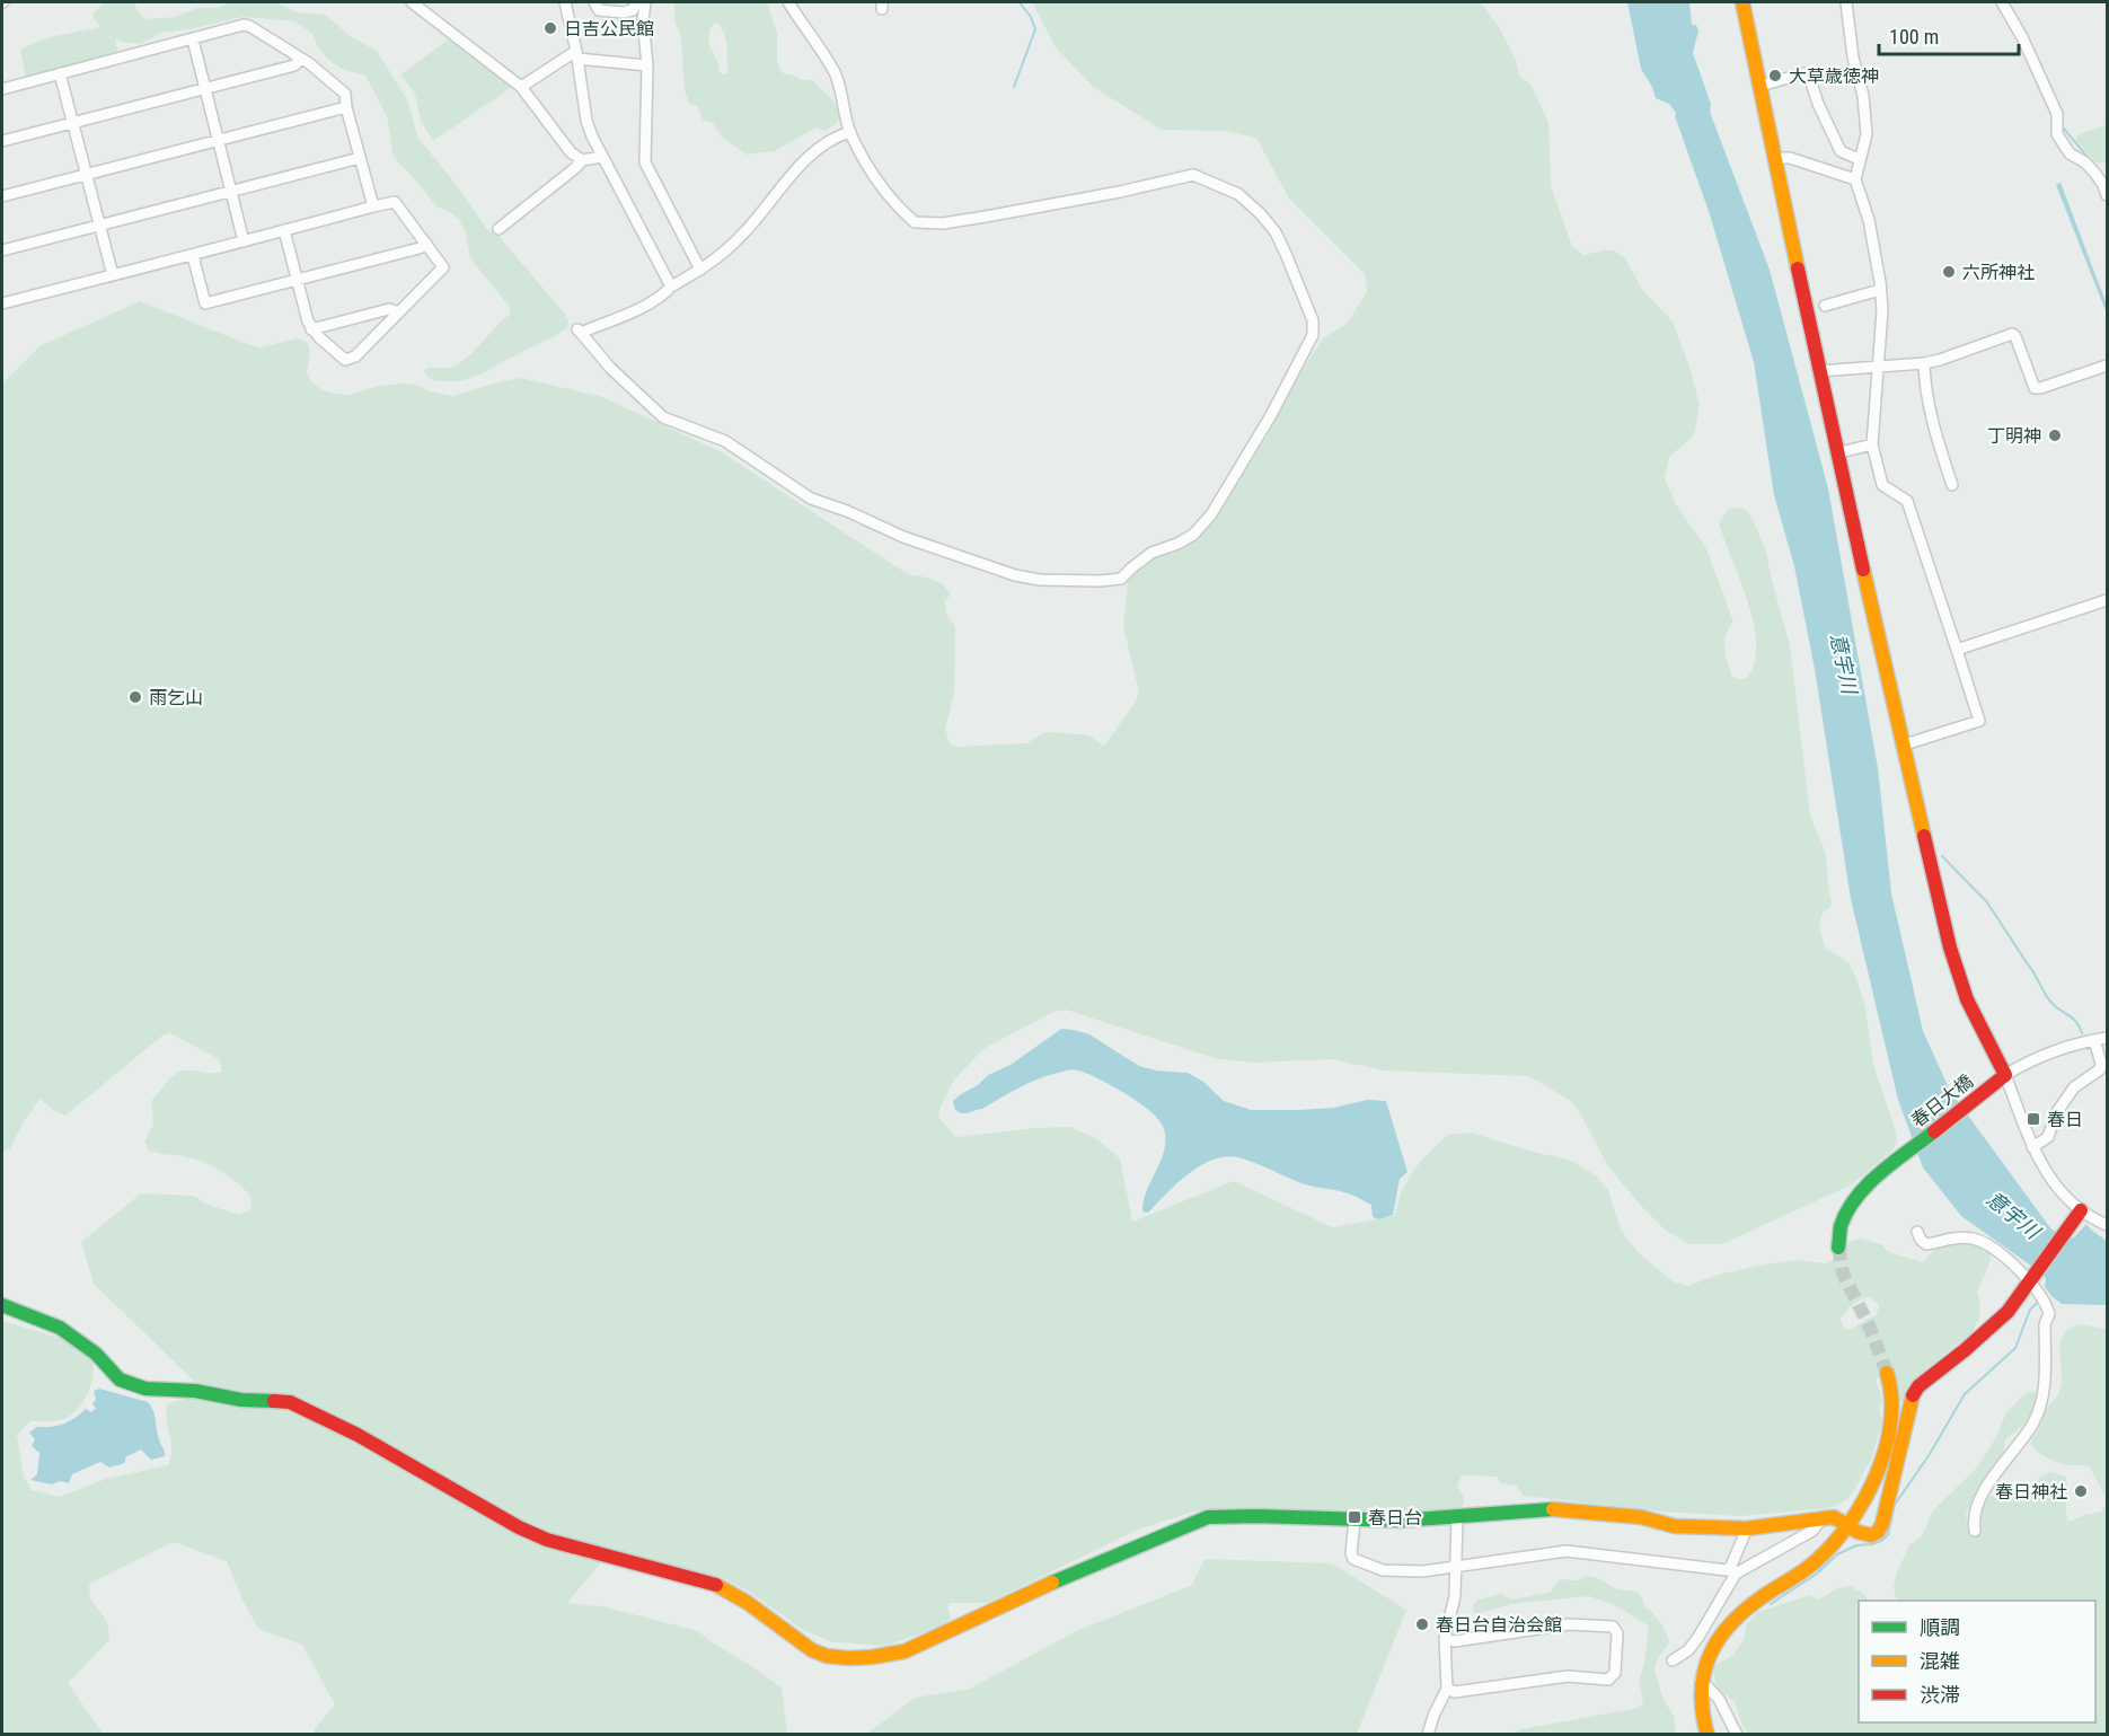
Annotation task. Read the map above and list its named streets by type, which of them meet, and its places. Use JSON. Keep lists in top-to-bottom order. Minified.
{"streets":{"street":["春日大橋"]},"water":["意宇川"],"places":{"other":["日吉公民館","大草歳徳神","六所神社","丁明神","雨乞山","春日神社","春日台自治会館"],"transit":["春日","春日台"]},"legend":["順調","混雑","渋滞"],"scale_bar":"100 m"}
